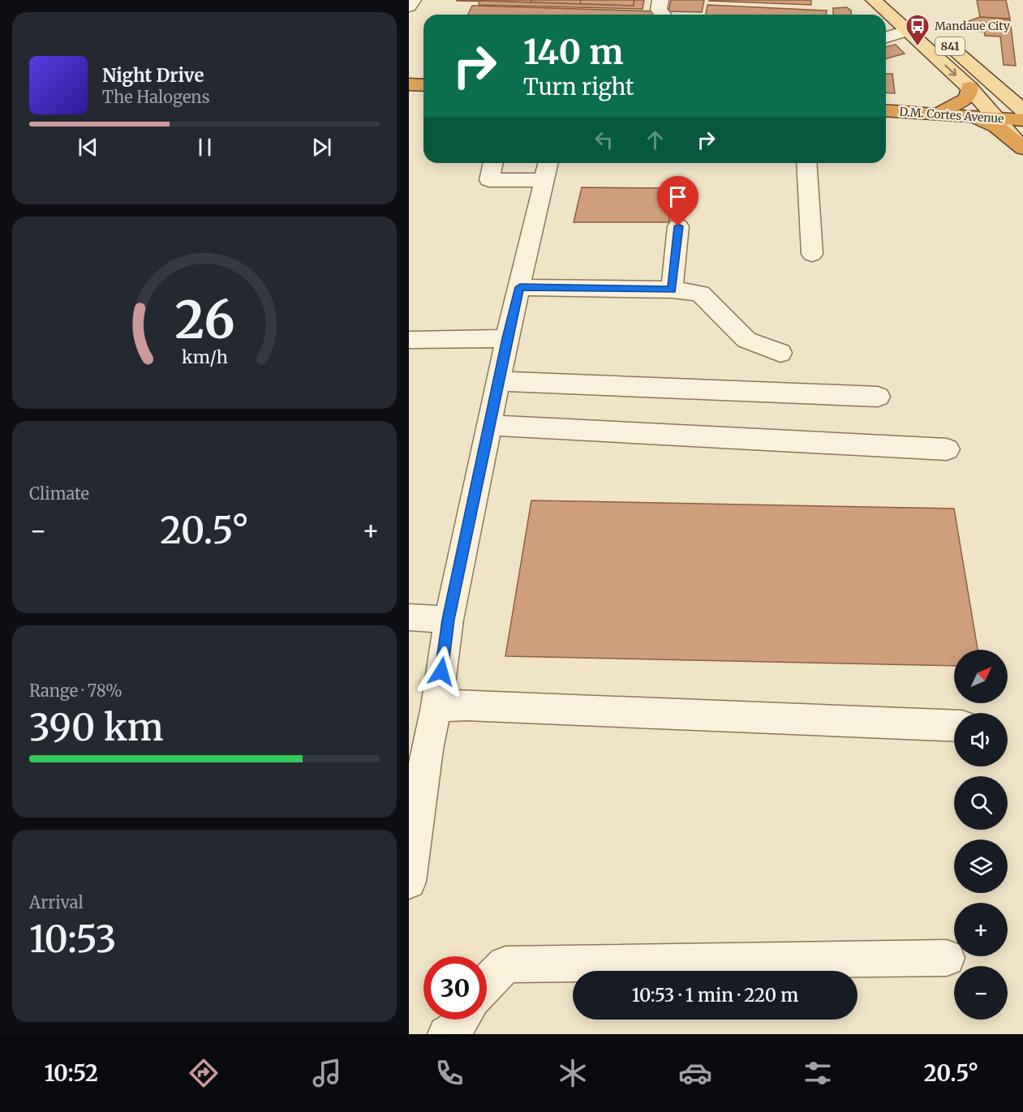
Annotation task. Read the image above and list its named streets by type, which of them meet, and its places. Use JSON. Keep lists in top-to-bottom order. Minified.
{"streets":{"highway":["D.M. Cortes Avenue"],"main road":["841"]},"crossings":[["841","D.M. Cortes Avenue"]],"places":{"bus stop":["Mandaue City"]},"north":"top right","page":{"turn":["140 m","Turn right"],"song":["Night Drive","The Halogens"],"tile":["Climate",["Range · 78%","390 km"],["Arrival","10:53"]],"heat":["−","20.5°","+"],"map_buttons":["+","−"],"limit":"30","trip":"10:53 · 1 min · 220 m","tabs":["10:52","20.5°"],"gauge":["26","km/h"]}}
